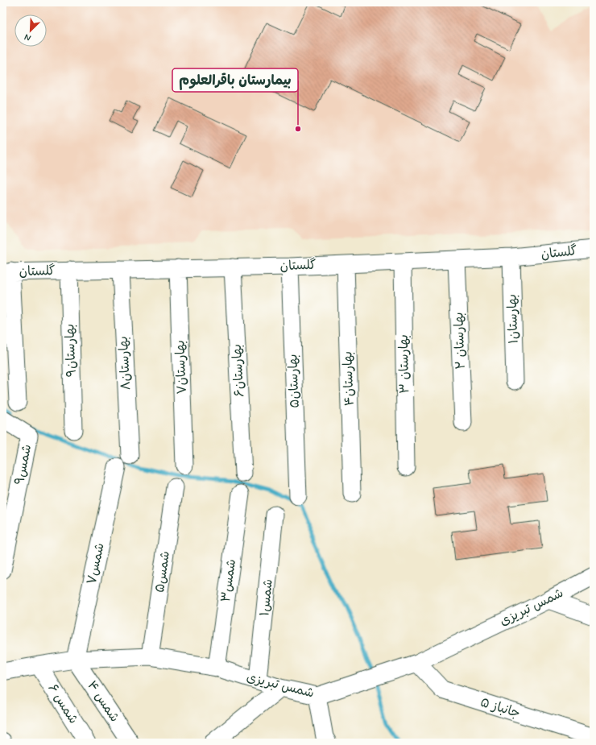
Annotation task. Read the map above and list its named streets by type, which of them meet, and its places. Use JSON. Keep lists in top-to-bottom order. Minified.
{"streets":{"street":["گلستان","بهارستان۱","بهارستان ۲","بهارستان۹","بهارستان۸","بهارستان ۳","بهارستان۷","بهارستان۶","بهارستان۴","بهارستان۵","شمس۹","شمس۷","شمس۵","شمس۳","شمس۱","شمس تبریزی","شمس ۴","شمس ۶","جانباز ۵"]},"crossings":[["گلستان","بهارستان۱"],["گلستان","بهارستان ۲"],["گلستان","بهارستان۹"],["گلستان","بهارستان۸"],["گلستان","بهارستان ۳"],["گلستان","بهارستان۷"],["گلستان","بهارستان۶"],["گلستان","بهارستان۴"],["گلستان","بهارستان۵"],["شمس۷","شمس تبریزی"],["شمس۷","شمس ۴"],["شمس۵","شمس تبریزی"],["شمس۳","شمس تبریزی"],["شمس۱","شمس تبریزی"],["شمس تبریزی","شمس ۴"],["شمس تبریزی","شمس ۶"],["شمس تبریزی","جانباز ۵"]],"places":["بیمارستان باقرالعلوم"],"north":"bottom left"}
